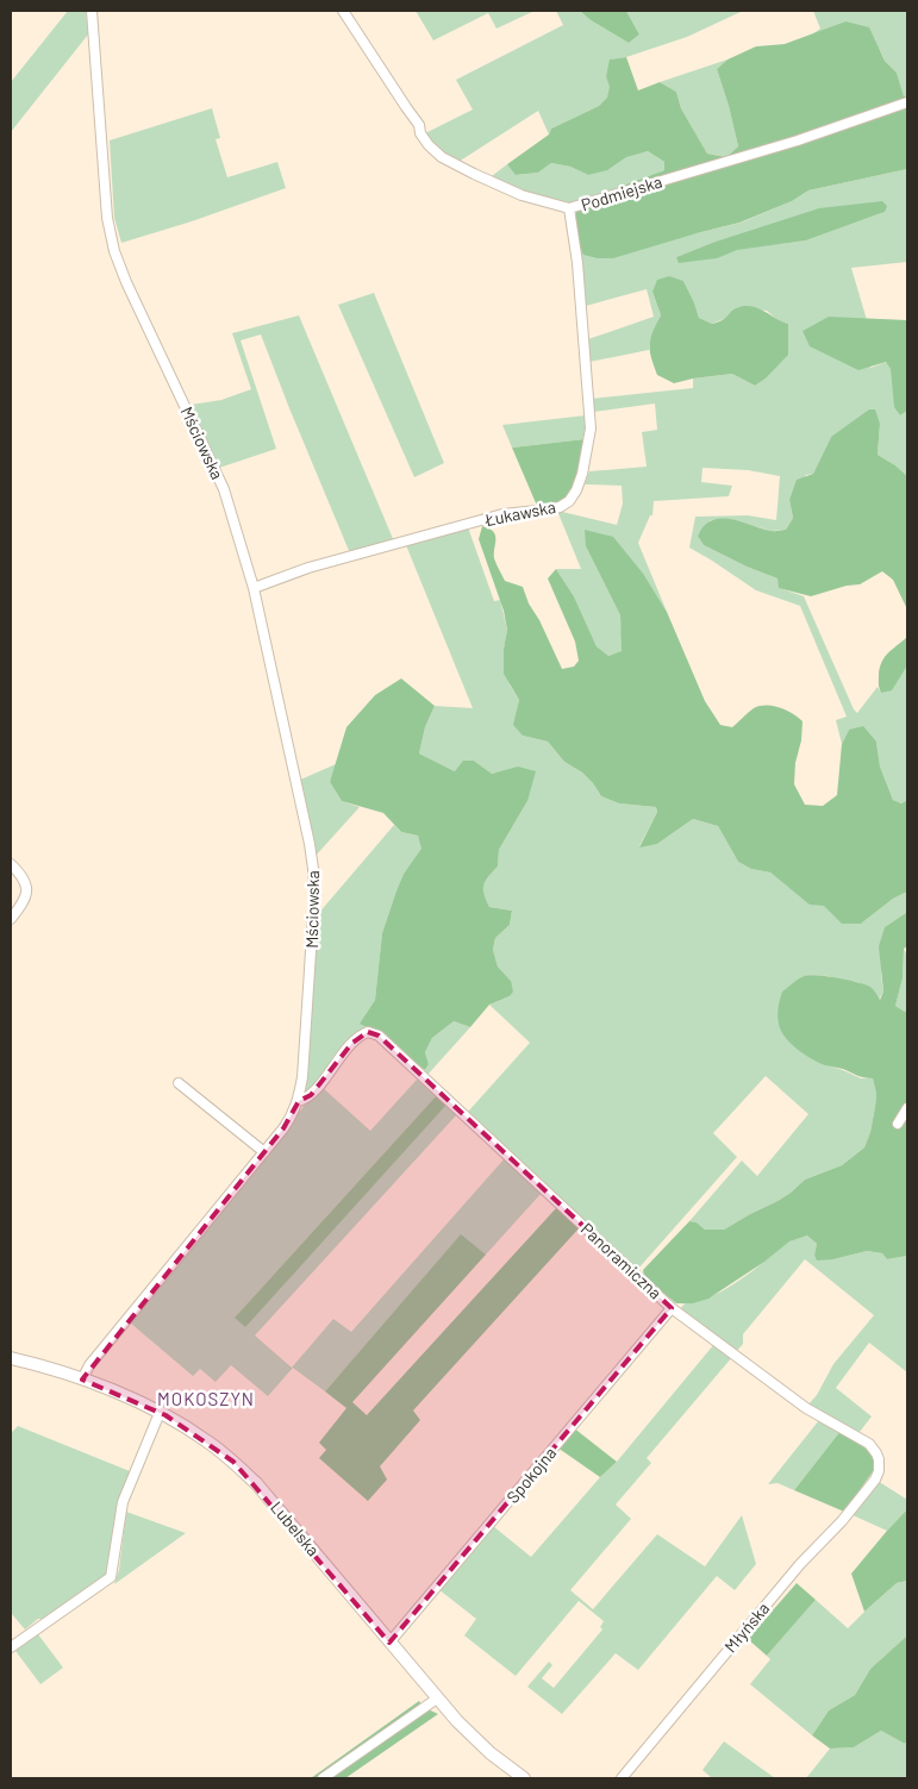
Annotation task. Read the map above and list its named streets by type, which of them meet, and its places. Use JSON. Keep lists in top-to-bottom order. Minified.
{"streets":{"main road":["Lubelska"],"street":["Podmiejska","Mściowska","Łukawska","Panoramiczna","Spokojna","Młyńska"]},"crossings":[["Podmiejska","Łukawska"],["Mściowska","Łukawska"],["Mściowska","Panoramiczna"],["Mściowska","Lubelska"],["Panoramiczna","Spokojna"],["Panoramiczna","Młyńska"],["Spokojna","Lubelska"]],"districts":["MOKOSZYN"]}
